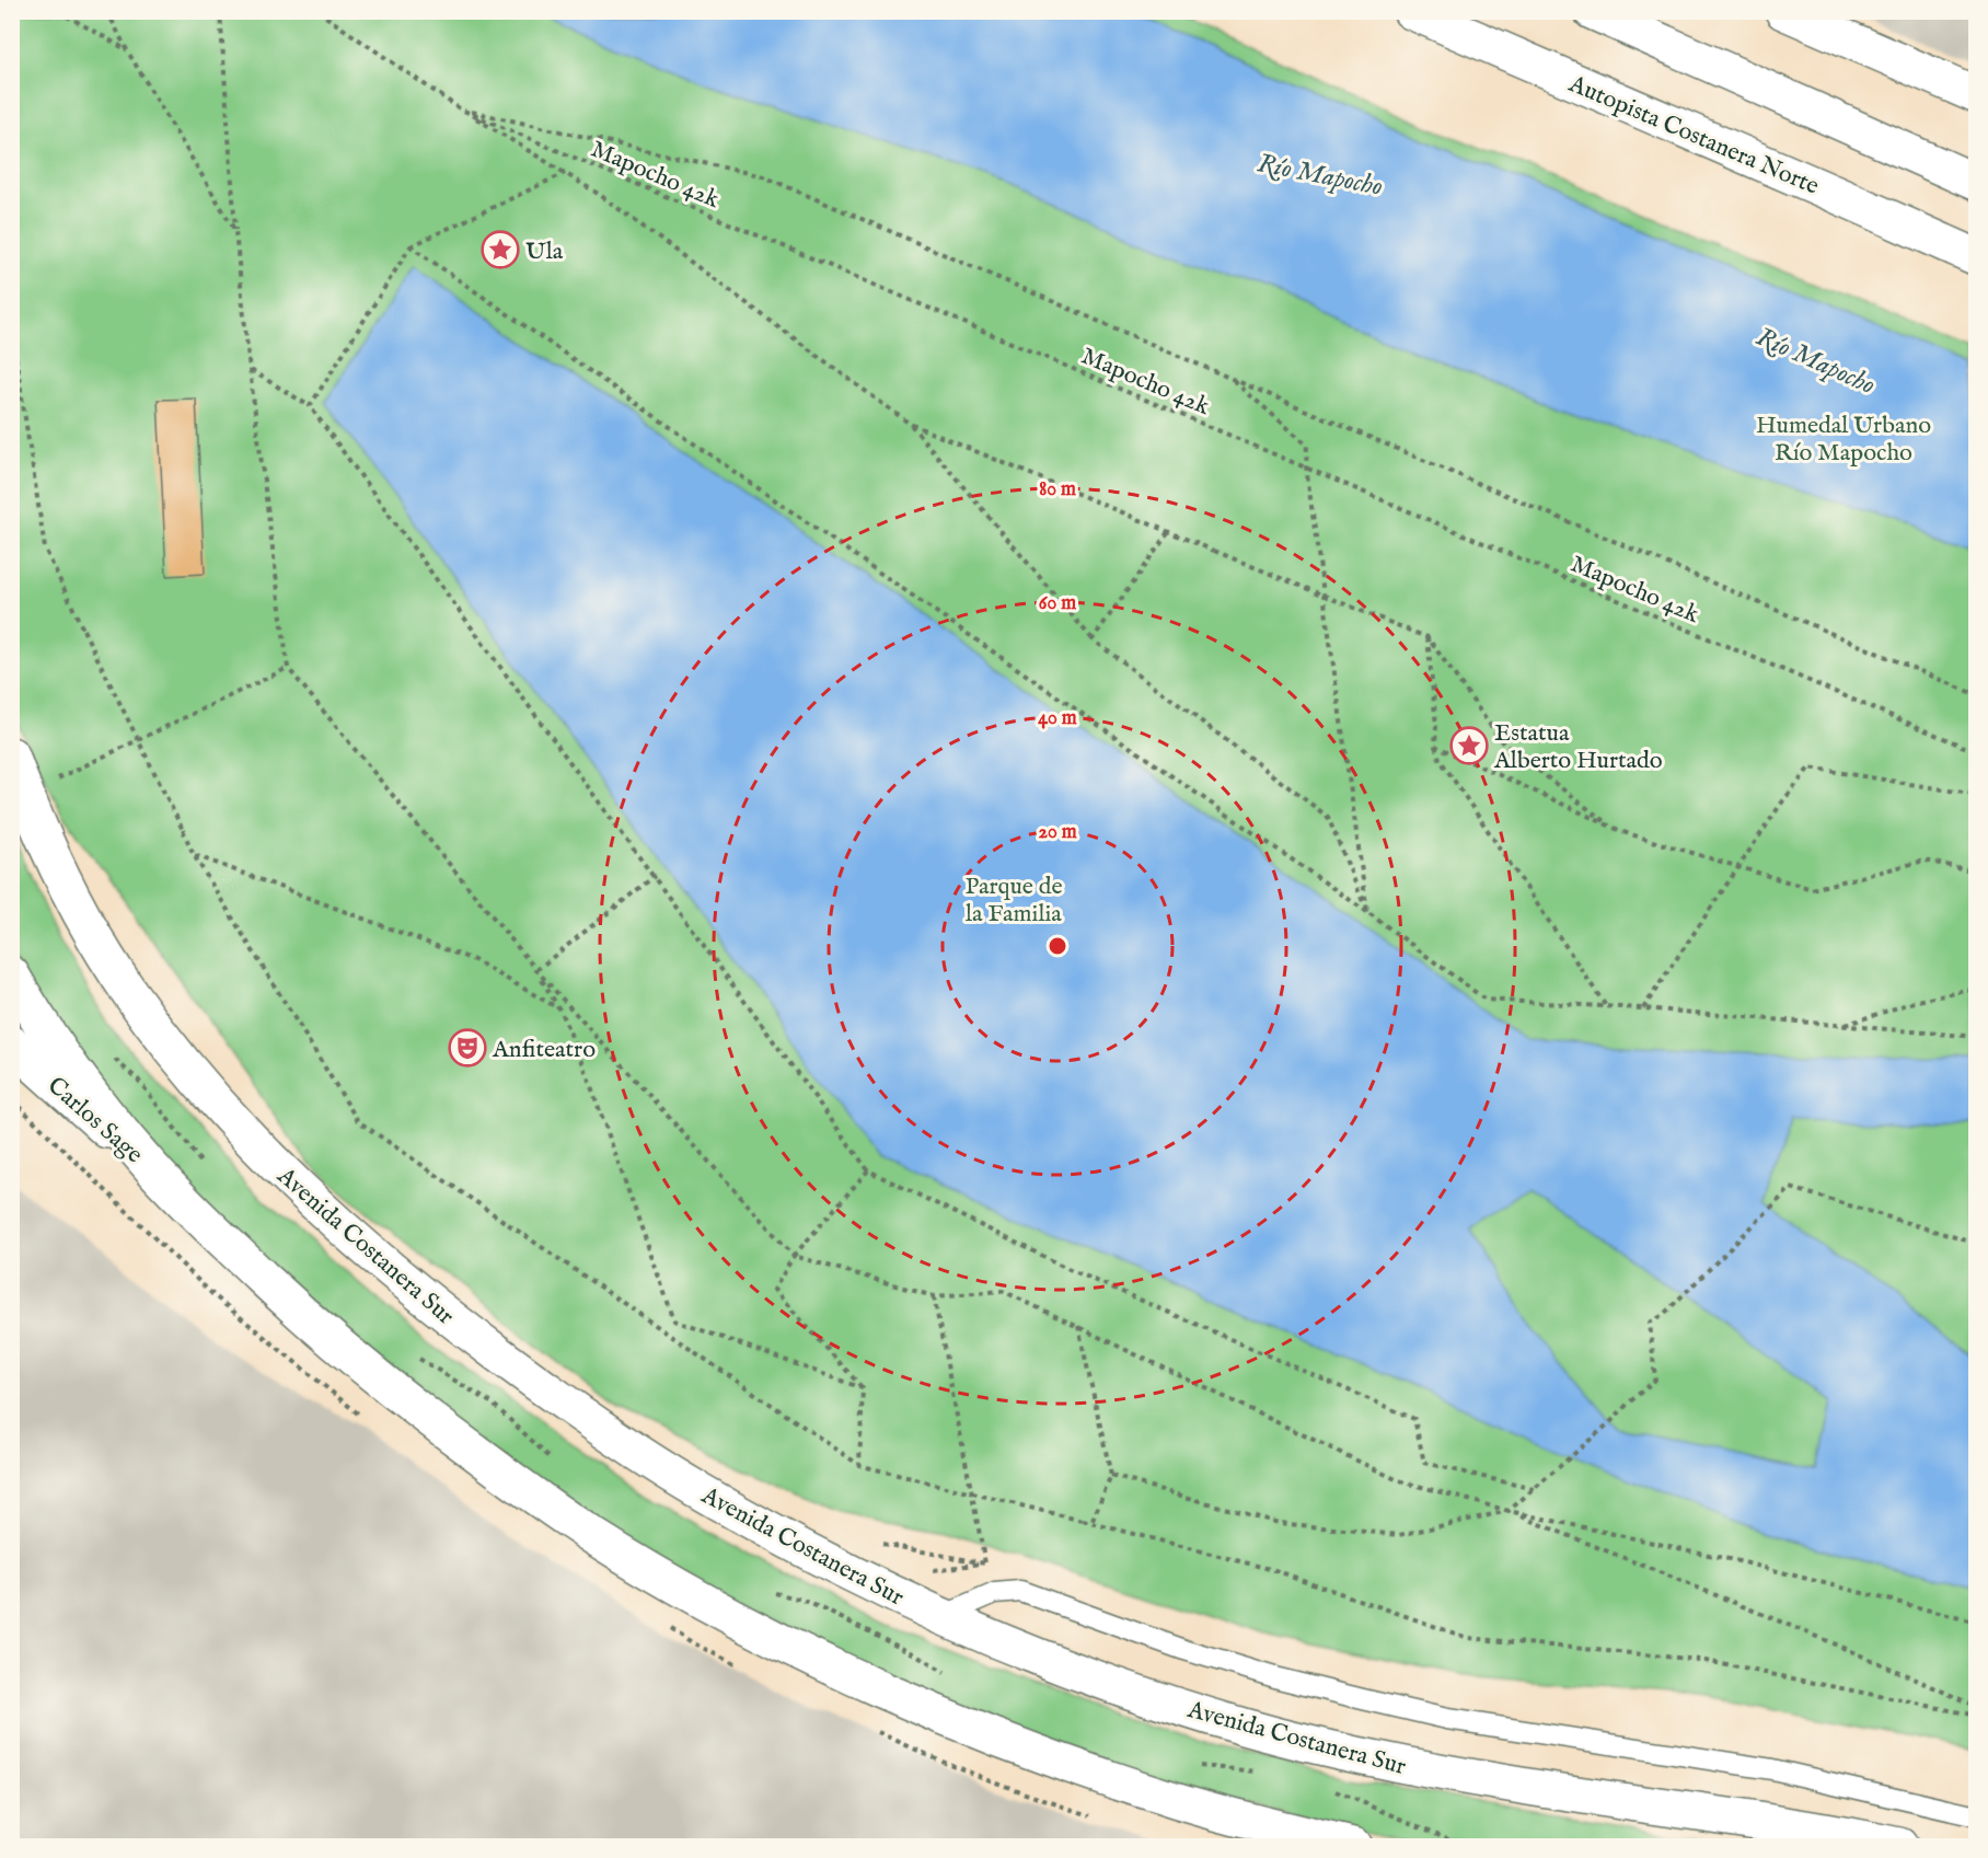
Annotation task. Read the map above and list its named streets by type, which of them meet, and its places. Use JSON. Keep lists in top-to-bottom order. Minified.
{"streets":{"main road":["Autopista Costanera Norte","Carlos Sage","Avenida Costanera Sur"],"path":["Mapocho 42k"]},"water":["Río Mapocho"],"parks":["Humedal Urbano Río Mapocho","Parque de la Familia"],"places":{"place":["Ula","Estatua Alberto Hurtado"],"theatre":["Anfiteatro"]},"rings":["80 m","60 m","40 m","20 m"]}
